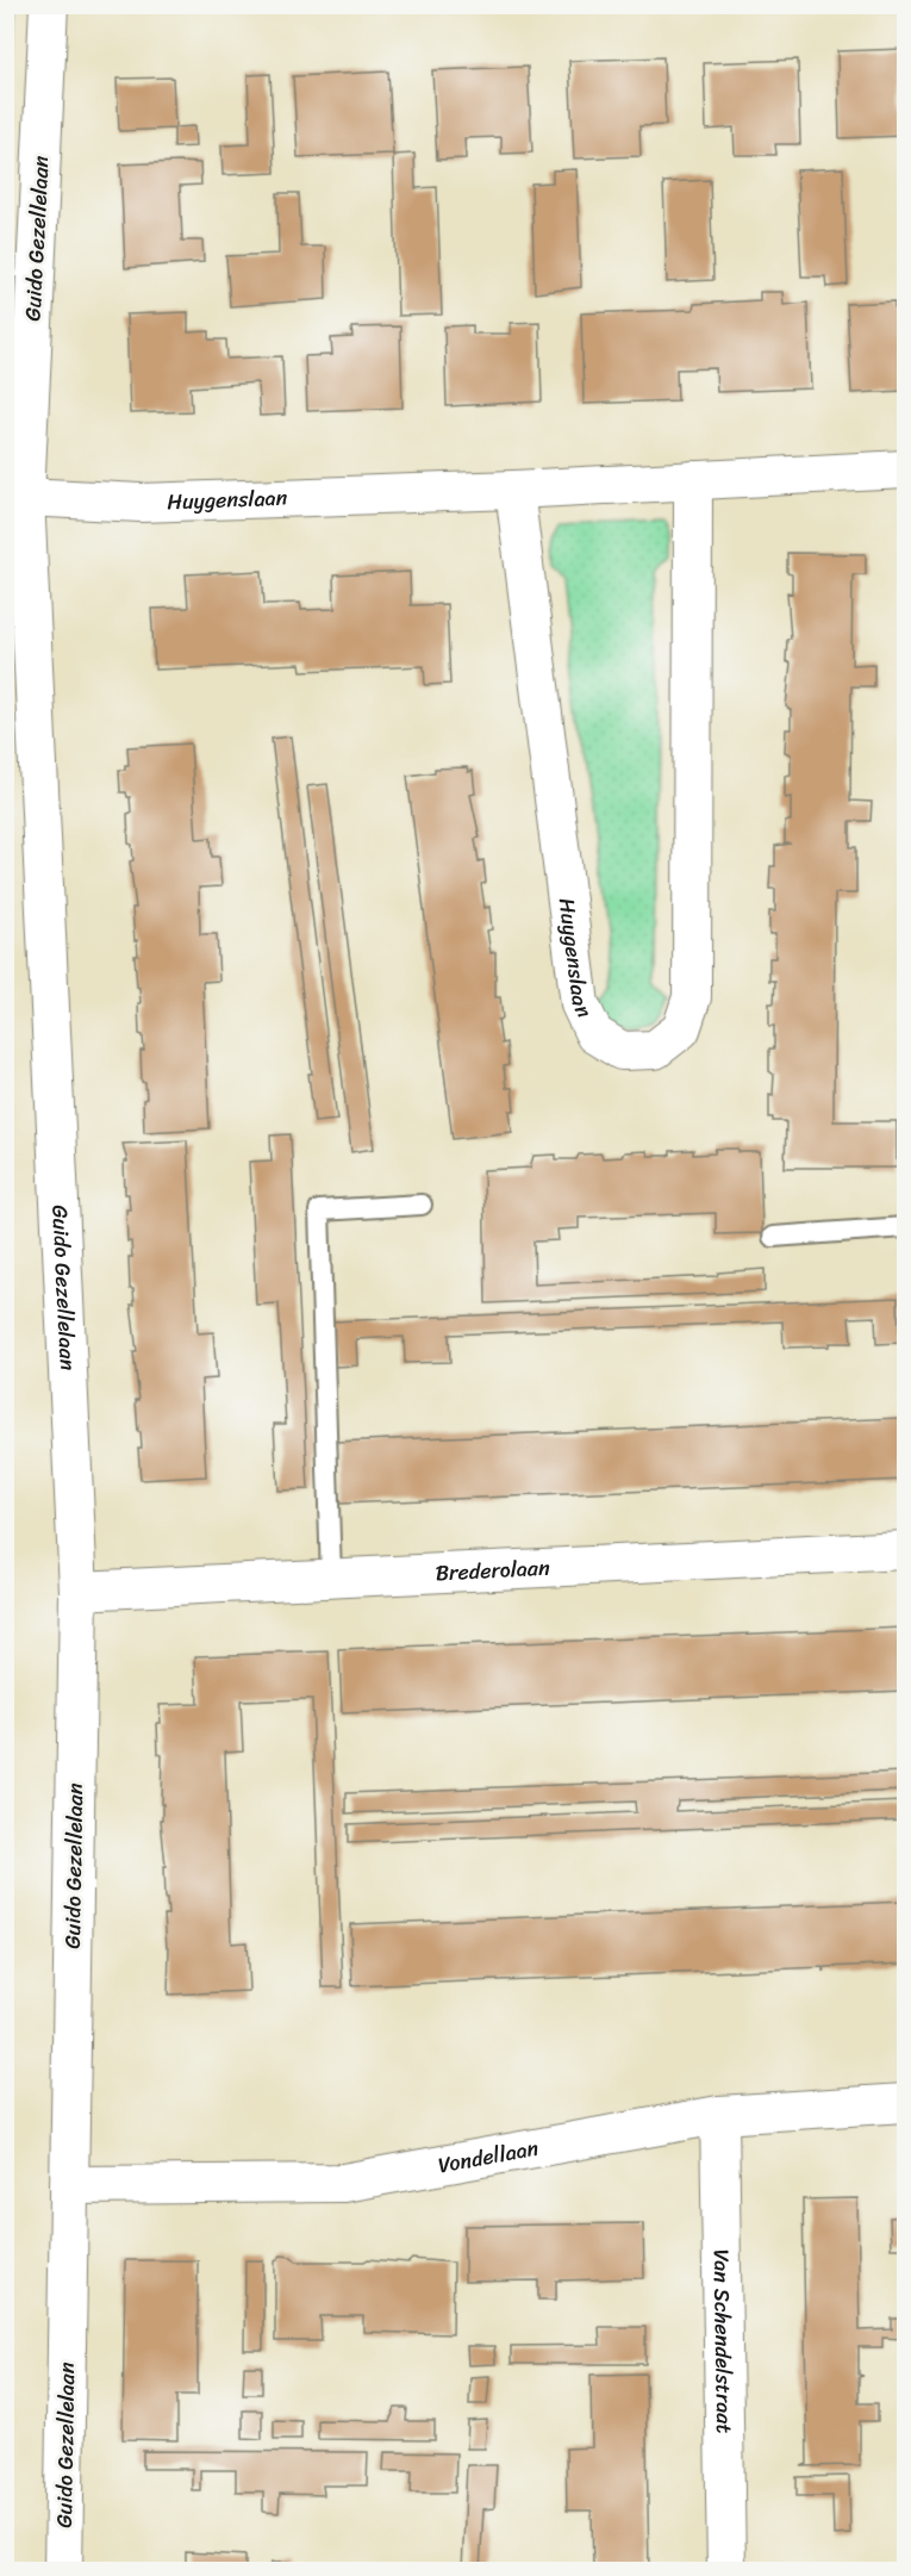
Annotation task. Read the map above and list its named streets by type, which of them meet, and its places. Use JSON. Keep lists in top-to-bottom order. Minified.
{"streets":{"street":["Guido Gezellelaan","Huygenslaan","Brederolaan","Vondellaan","Van Schendelstraat"]},"crossings":[["Guido Gezellelaan","Huygenslaan"],["Guido Gezellelaan","Brederolaan"],["Guido Gezellelaan","Vondellaan"],["Vondellaan","Van Schendelstraat"]]}
